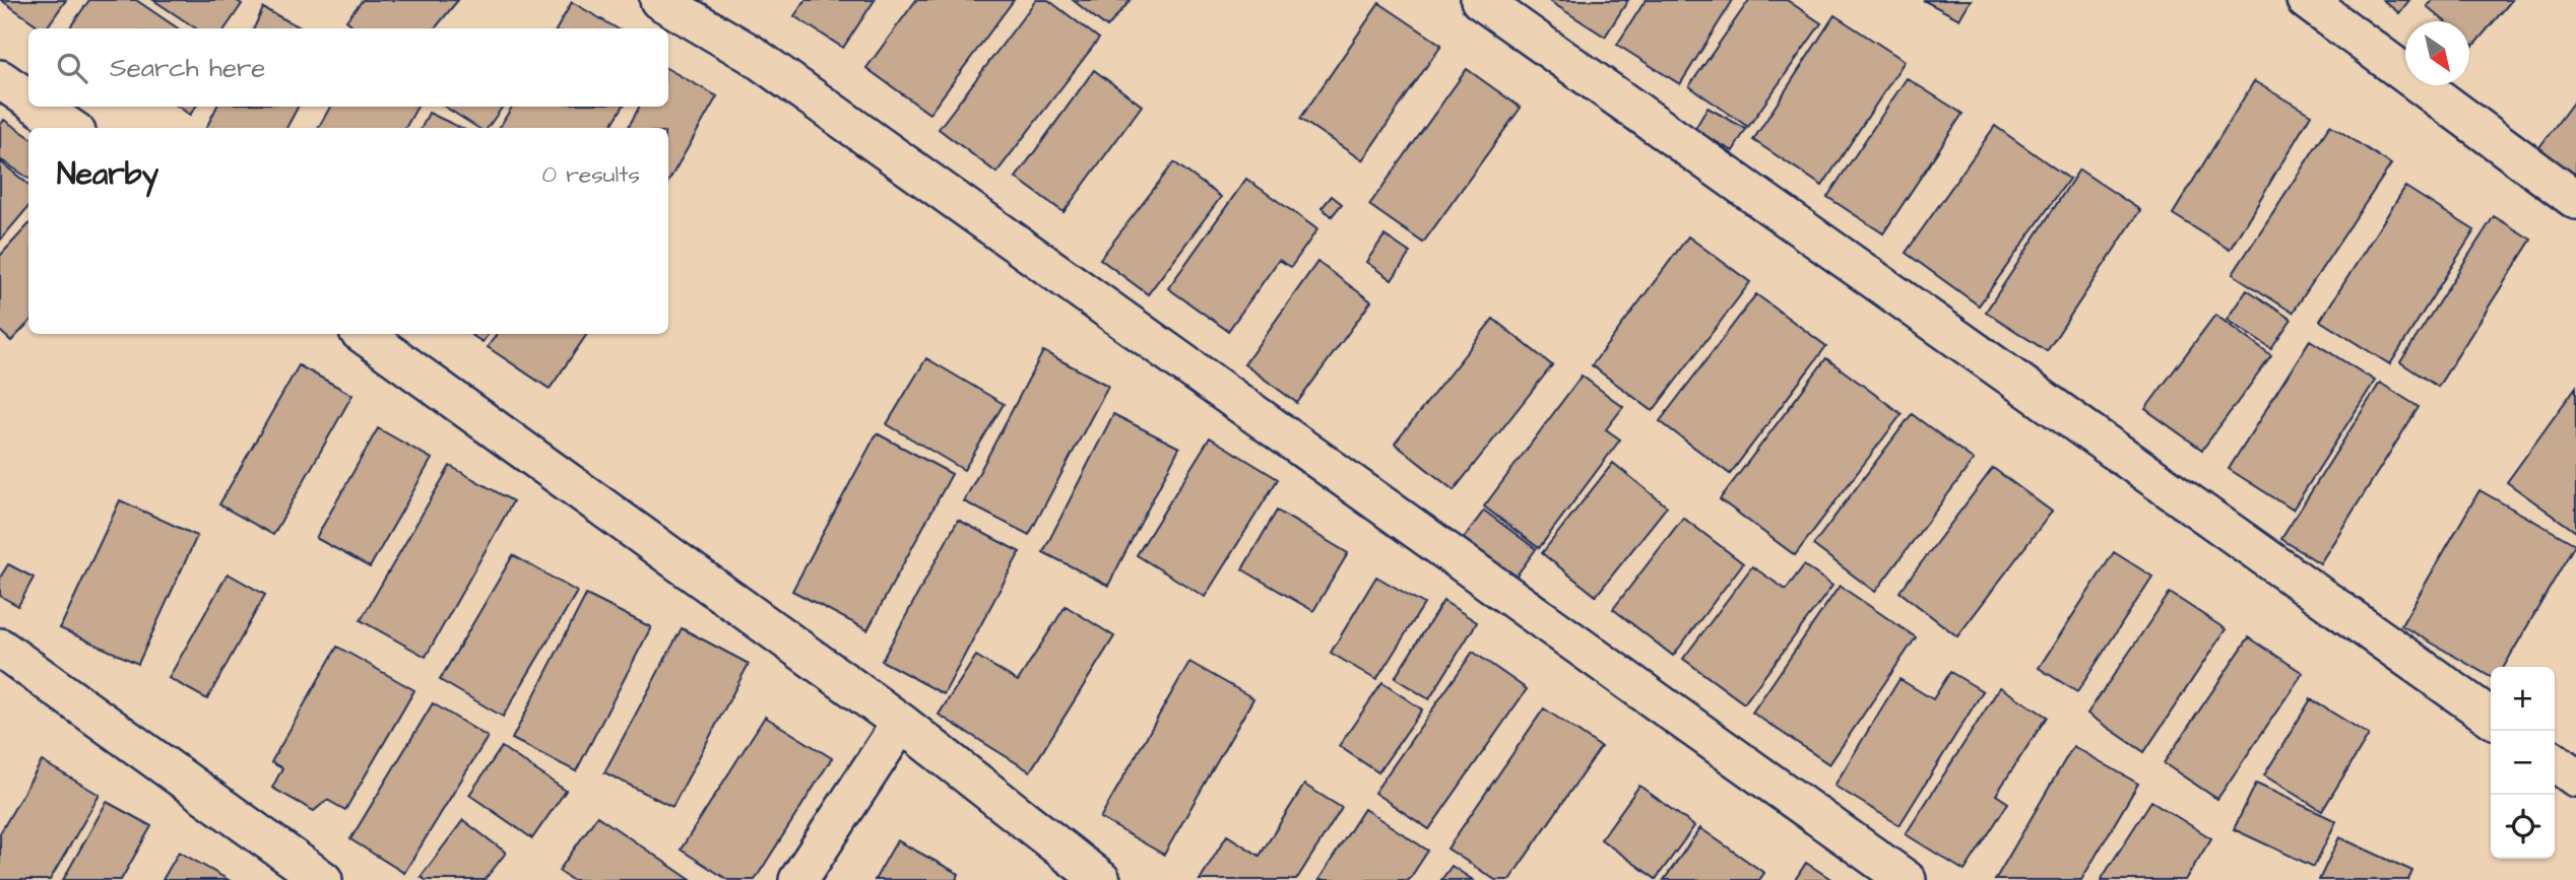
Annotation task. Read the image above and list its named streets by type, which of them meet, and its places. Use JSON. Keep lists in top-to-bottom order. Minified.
{"north":"bottom right","page":{"search":"Search here","heading":["Nearby","0 results"],"map_buttons":["+","−"]}}
